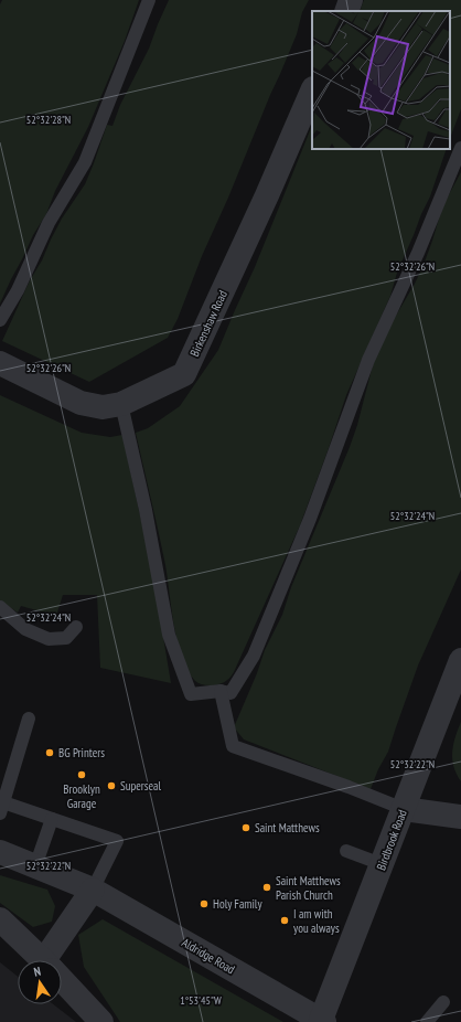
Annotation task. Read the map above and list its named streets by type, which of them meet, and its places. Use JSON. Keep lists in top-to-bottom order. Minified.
{"streets":{"street":["Birkenshaw Road","Birdbrook Road","Aldridge Road"]},"crossings":[["Birdbrook Road","Aldridge Road"]],"places":["BG Printers","Brooklyn Garage","Superseal","Saint Matthews","Saint Matthews Parish Church","Holy Family","I am with you always"],"north":"top","coordinates":["52°32'28\"N","52°32'26\"N","52°32'24\"N","52°32'22\"N","1°53'45\"W"]}
